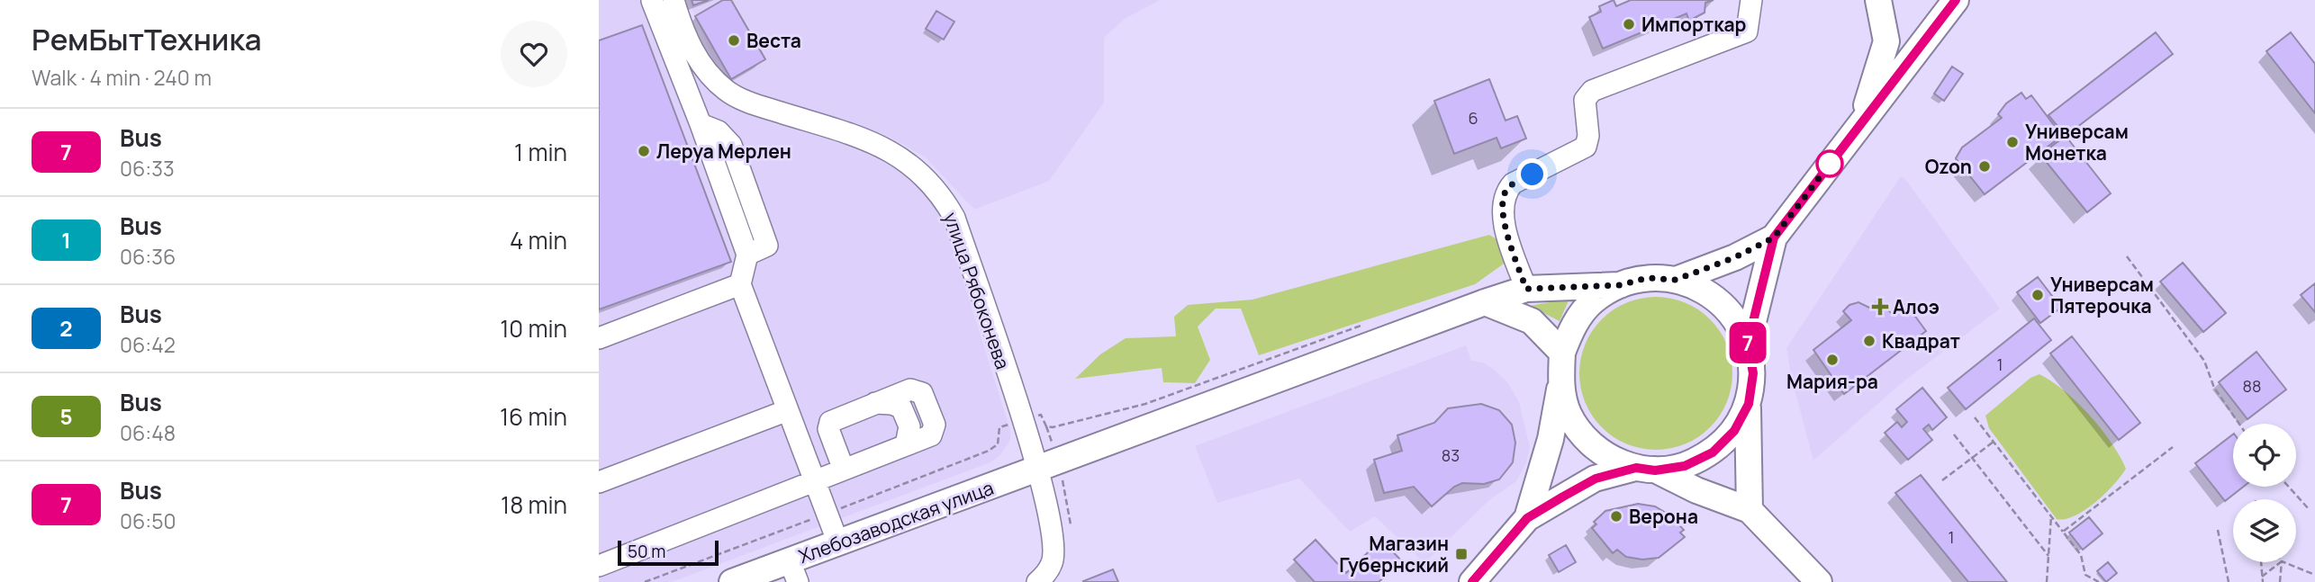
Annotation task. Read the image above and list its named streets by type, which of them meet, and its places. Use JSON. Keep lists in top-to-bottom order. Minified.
{"streets":{"main road":["Хлебозаводская улица"],"street":["улица Рябоконева"]},"crossings":[["улица Рябоконева","Хлебозаводская улица"]],"places":{"other":["Импорткар","Веста","Универсам Монетка","Леруа Мерлен","Ozon","Универсам Пятерочка","Квадрат","Мария-ра","Верона"],"health":["Алоэ"],"transit":["Магазин Губернский"]},"lines":["bus line 7"],"house_numbers":["6","1","88","83","1"],"scale_bar":"50 m","page":{"heading":["РемБытТехника","Walk · 4 min · 240 m"],"on_map":"7","list":[{"mark":"7","name":"Bus","note":"06:33","value":"1 min"},{"mark":"1","name":"Bus","note":"06:36","value":"4 min"},{"mark":"2","name":"Bus","note":"06:42","value":"10 min"},{"mark":"5","name":"Bus","note":"06:48","value":"16 min"},{"mark":"7","name":"Bus","note":"06:50","value":"18 min"}],"scale":"50 m"}}
